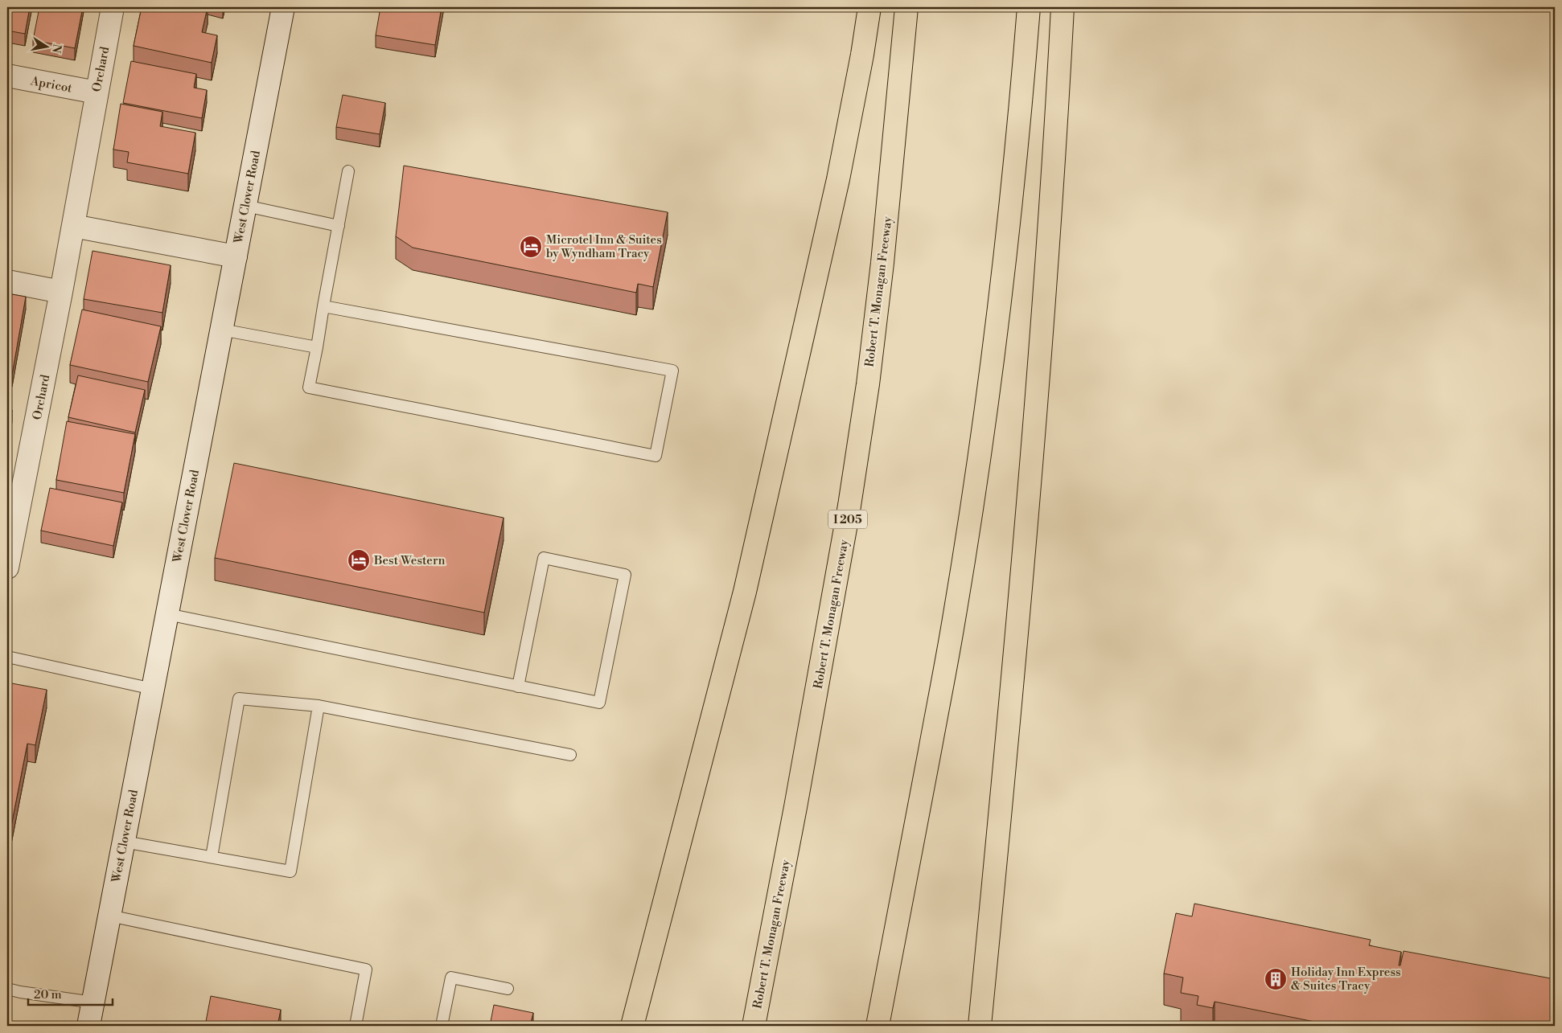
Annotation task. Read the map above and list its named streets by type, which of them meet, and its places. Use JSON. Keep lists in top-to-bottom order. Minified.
{"streets":{"highway":["Robert T. Monagan Freeway","I 205"],"street":["Orchard","Apricot","West Clover Road"]},"crossings":[["Orchard","Apricot"]],"places":{"hotel":["Microtel Inn & Suites by Wyndham Tracy","Best Western"],"building":["Holiday Inn Express & Suites Tracy"]},"scale_bar":"20 m","north":"right"}
